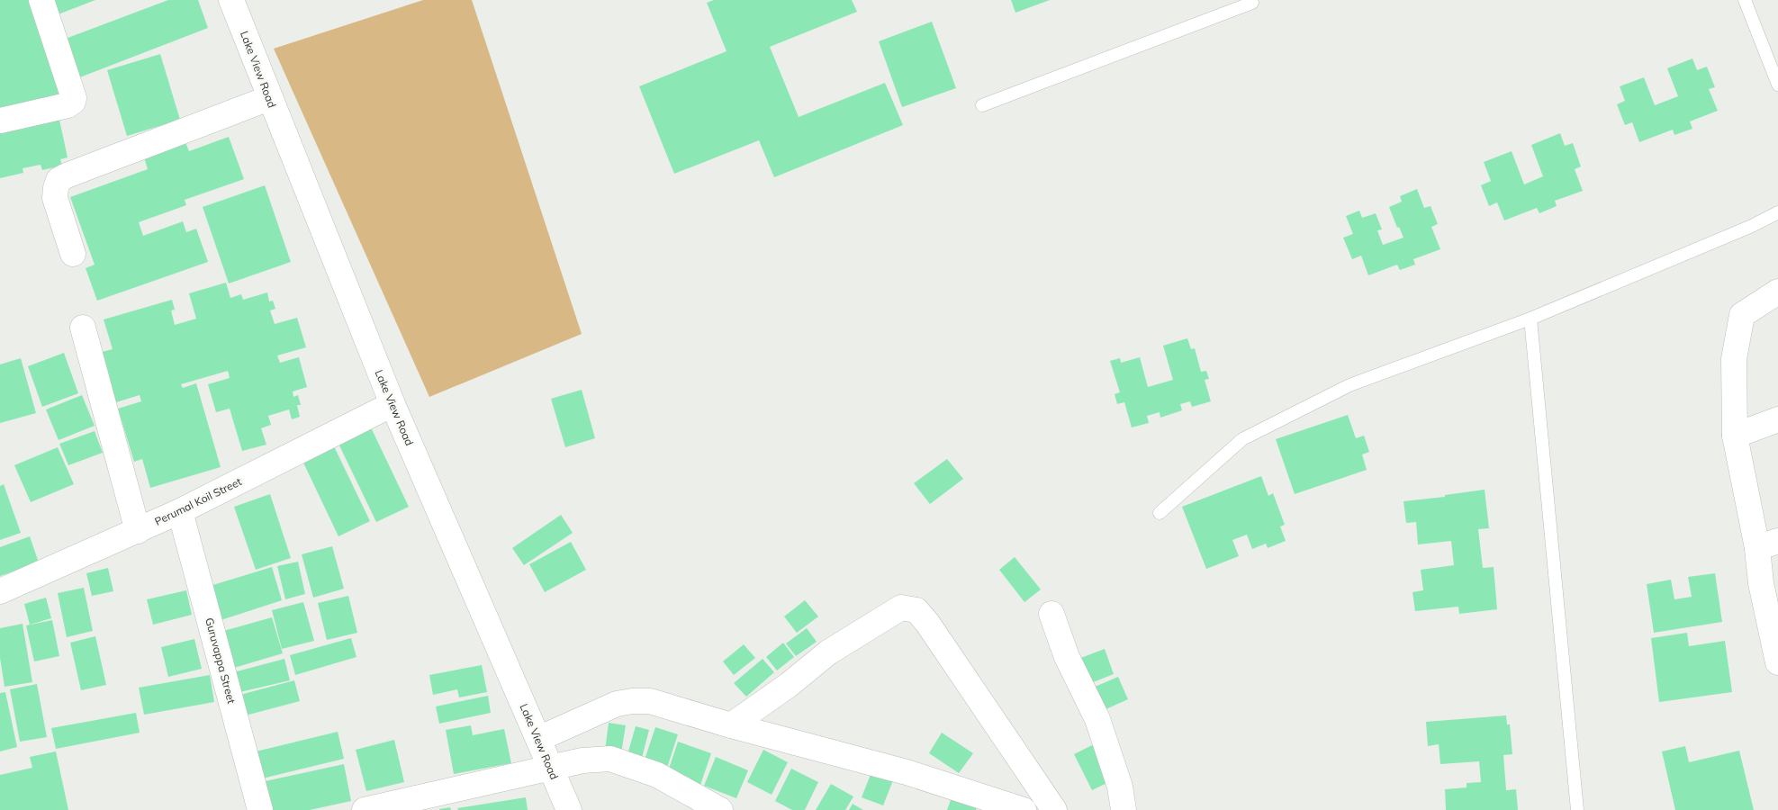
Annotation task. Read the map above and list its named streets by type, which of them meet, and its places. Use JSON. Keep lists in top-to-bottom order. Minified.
{"streets":{"street":["Lake View Road","Perumal Koil Street","Guruvappa Street"]},"crossings":[["Lake View Road","Perumal Koil Street"],["Perumal Koil Street","Guruvappa Street"]]}
